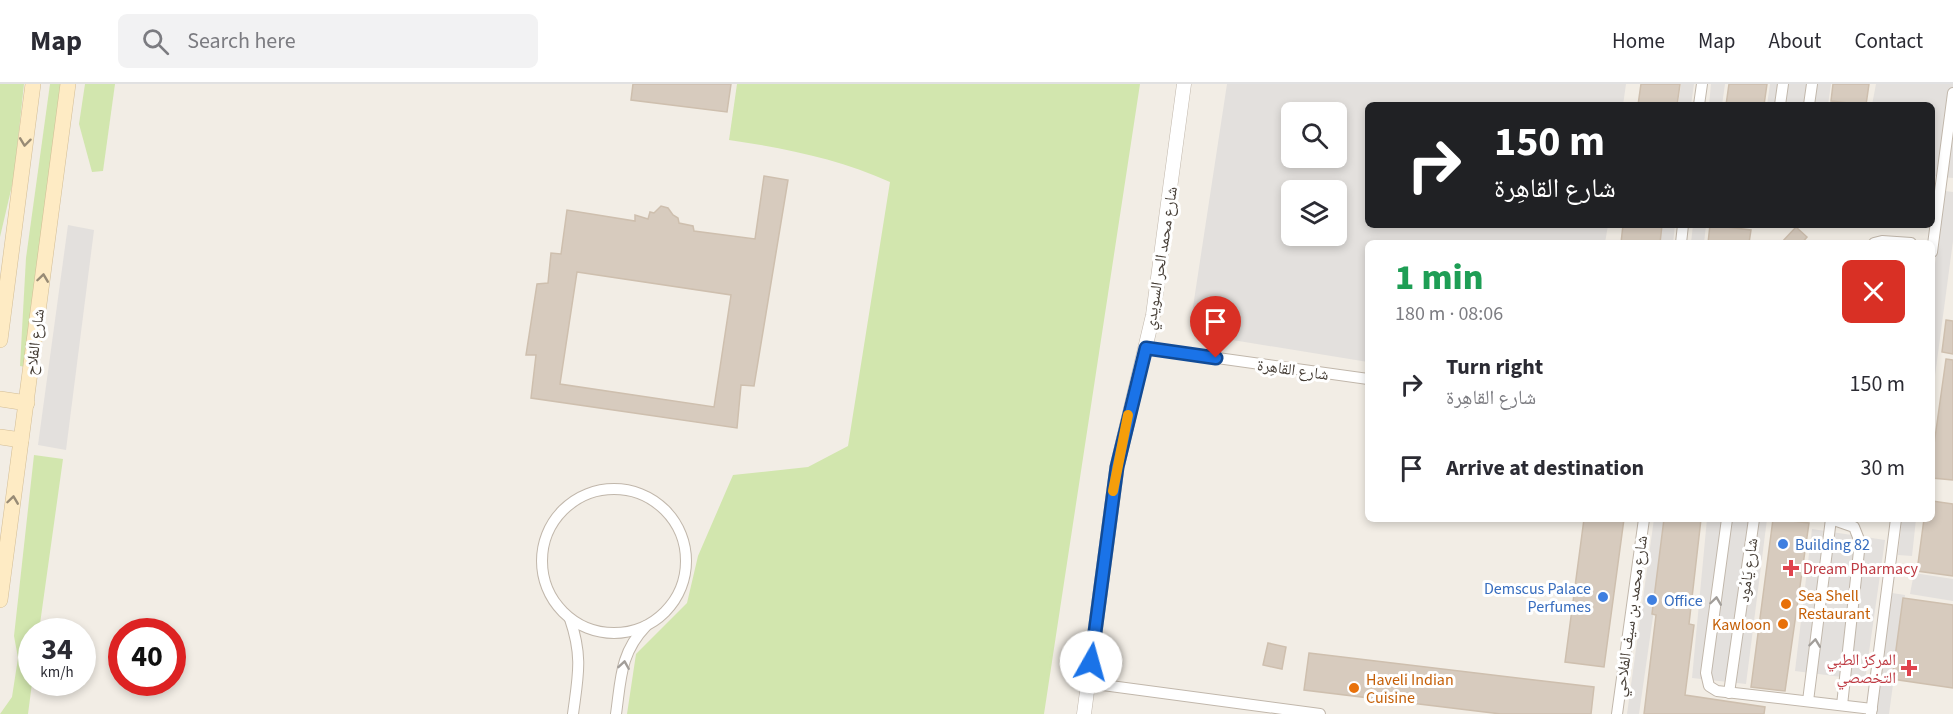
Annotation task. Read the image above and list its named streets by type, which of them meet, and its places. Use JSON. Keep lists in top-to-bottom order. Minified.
{"streets":{"main road":["شارع الفلاح"],"street":["شارع محمد الحر السويدي","شارع القاهِرة","شارع يَامُود","شارع محمد بن سيف الفلاحي"]},"crossings":[["شارع محمد الحر السويدي","شارع القاهِرة"]],"places":{"other":["Building 82","Demscus Palace Perfumes","Office","Sea Shell Restaurant","Kawloon","Haveli Indian Cuisine"],"health":["Dream Pharmacy","المركز الطبي التخصصي"]},"page":{"header":"Map","search":"Search here","nav":["Home","Map","About","Contact"],"turn":["150 m","شارع القاهِرة"],"heading":["1 min","180 m · 08:06"],"list":[{"name":"Turn right","note":"شارع القاهِرة","value":"150 m"},{"name":"Arrive at destination","value":"30 m"}],"speed":"34 km/h","limit":"40"}}
